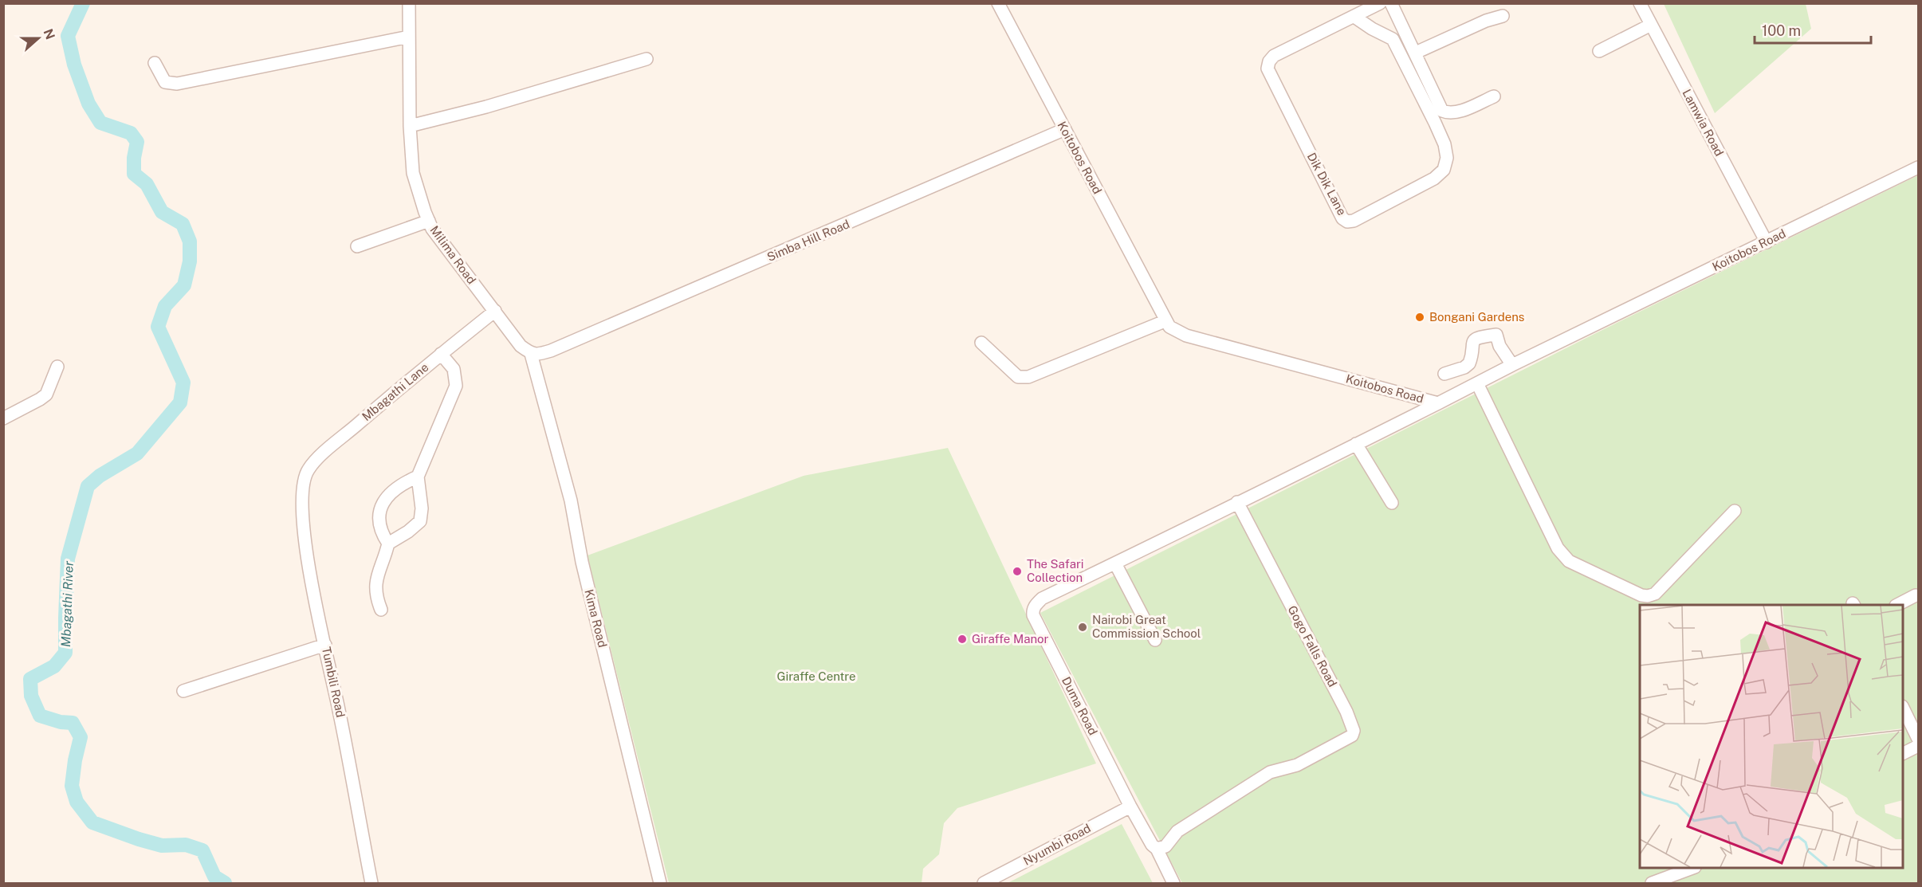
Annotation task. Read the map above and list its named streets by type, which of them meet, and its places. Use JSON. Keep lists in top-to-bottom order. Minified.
{"streets":{"street":["Lamwia Road","Koitobos Road","Dik Dik Lane","Simba Hill Road","Milima Road","Mbagathi Lane","Kima Road","Gogo Falls Road","Tumbili Road","Duma Road","Nyumbi Road"]},"crossings":[["Lamwia Road","Koitobos Road"],["Koitobos Road","Simba Hill Road"],["Simba Hill Road","Milima Road"],["Simba Hill Road","Kima Road"],["Milima Road","Mbagathi Lane"],["Milima Road","Kima Road"],["Mbagathi Lane","Tumbili Road"],["Gogo Falls Road","Duma Road"],["Duma Road","Nyumbi Road"]],"water":["Mbagathi River"],"parks":["Giraffe Centre"],"places":["Bongani Gardens","The Safari Collection","Nairobi Great Commission School","Giraffe Manor"],"scale_bar":"100 m","north":"right"}
